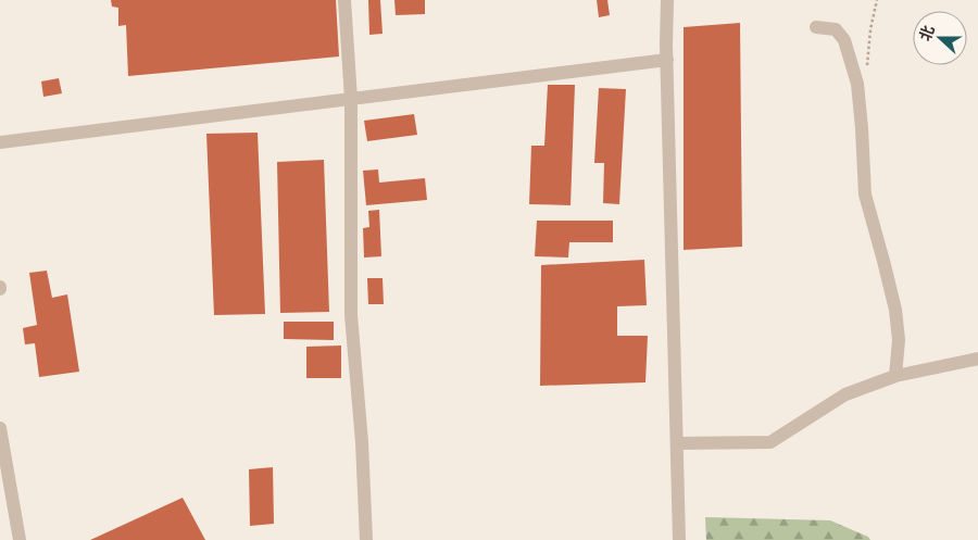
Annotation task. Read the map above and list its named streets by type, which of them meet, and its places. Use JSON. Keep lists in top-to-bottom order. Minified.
{"north":"left"}
